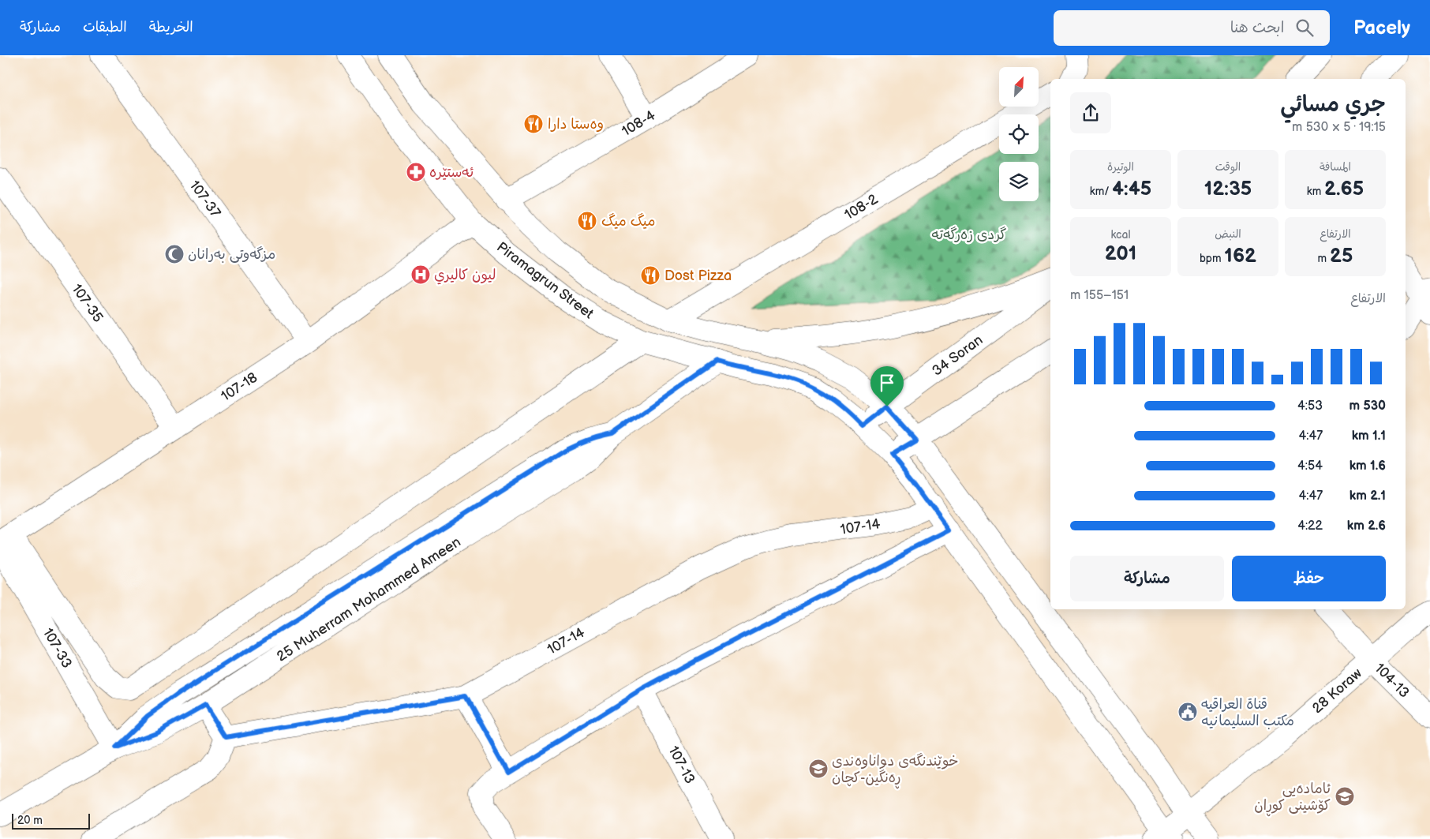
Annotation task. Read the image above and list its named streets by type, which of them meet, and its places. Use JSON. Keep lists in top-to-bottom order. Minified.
{"streets":{"street":["108-4","107-37","108-2","Piramagrun Street","107-35","34 Soran","107-18","107-14","25 Muherram Mohammed Ameen","107-33","104-13","28 Koraw","107-13"]},"crossings":[["108-4","Piramagrun Street"],["107-37","107-18"],["108-2","Piramagrun Street"],["Piramagrun Street","34 Soran"],["Piramagrun Street","107-18"],["Piramagrun Street","107-14"],["Piramagrun Street","25 Muherram Mohammed Ameen"],["Piramagrun Street","28 Koraw"],["107-35","107-18"],["107-18","107-33"],["25 Muherram Mohammed Ameen","107-33"],["104-13","28 Koraw"]],"parks":["گردی زەرگەتە"],"places":{"restaurant":["وەستا دارا","میگ میگ","Dost Pizza"],"pharmacy":["ئەستێرە"],"mosque":["مزگەوتی بەرانان"],"hospital":["ليون كاليري"],"public building":["قناة العراقيه مكتب السليمانيه"],"school or university":["خوێندنگەی دواناوەندی ڕەنگین-کچان","ئامادەیی کۆشینی کوڕان"]},"scale_bar":"20 m","north":"top right","page":{"header":"Pacely","search":"ابحث هنا","nav":["الخريطة","الطبقات","مشاركة"],"heading":["جري مسائي","19:15 · 5 × 530 m"],"stats":[["المسافة","2.65 km"],["الوقت","12:35"],["الوتيرة","4:45 /km"],["الارتفاع","25 m"],["النبض","162 bpm"],["kcal","201"]],"chart":["الارتفاع","151–155 m"],"list":[{"name":"530 m","note":"4:53"},{"name":"1.1 km","note":"4:47"},{"name":"1.6 km","note":"4:54"},{"name":"2.1 km","note":"4:47"},{"name":"2.6 km","note":"4:22"}],"buttons":["حفظ","مشاركة"],"scale":"20 m"}}
